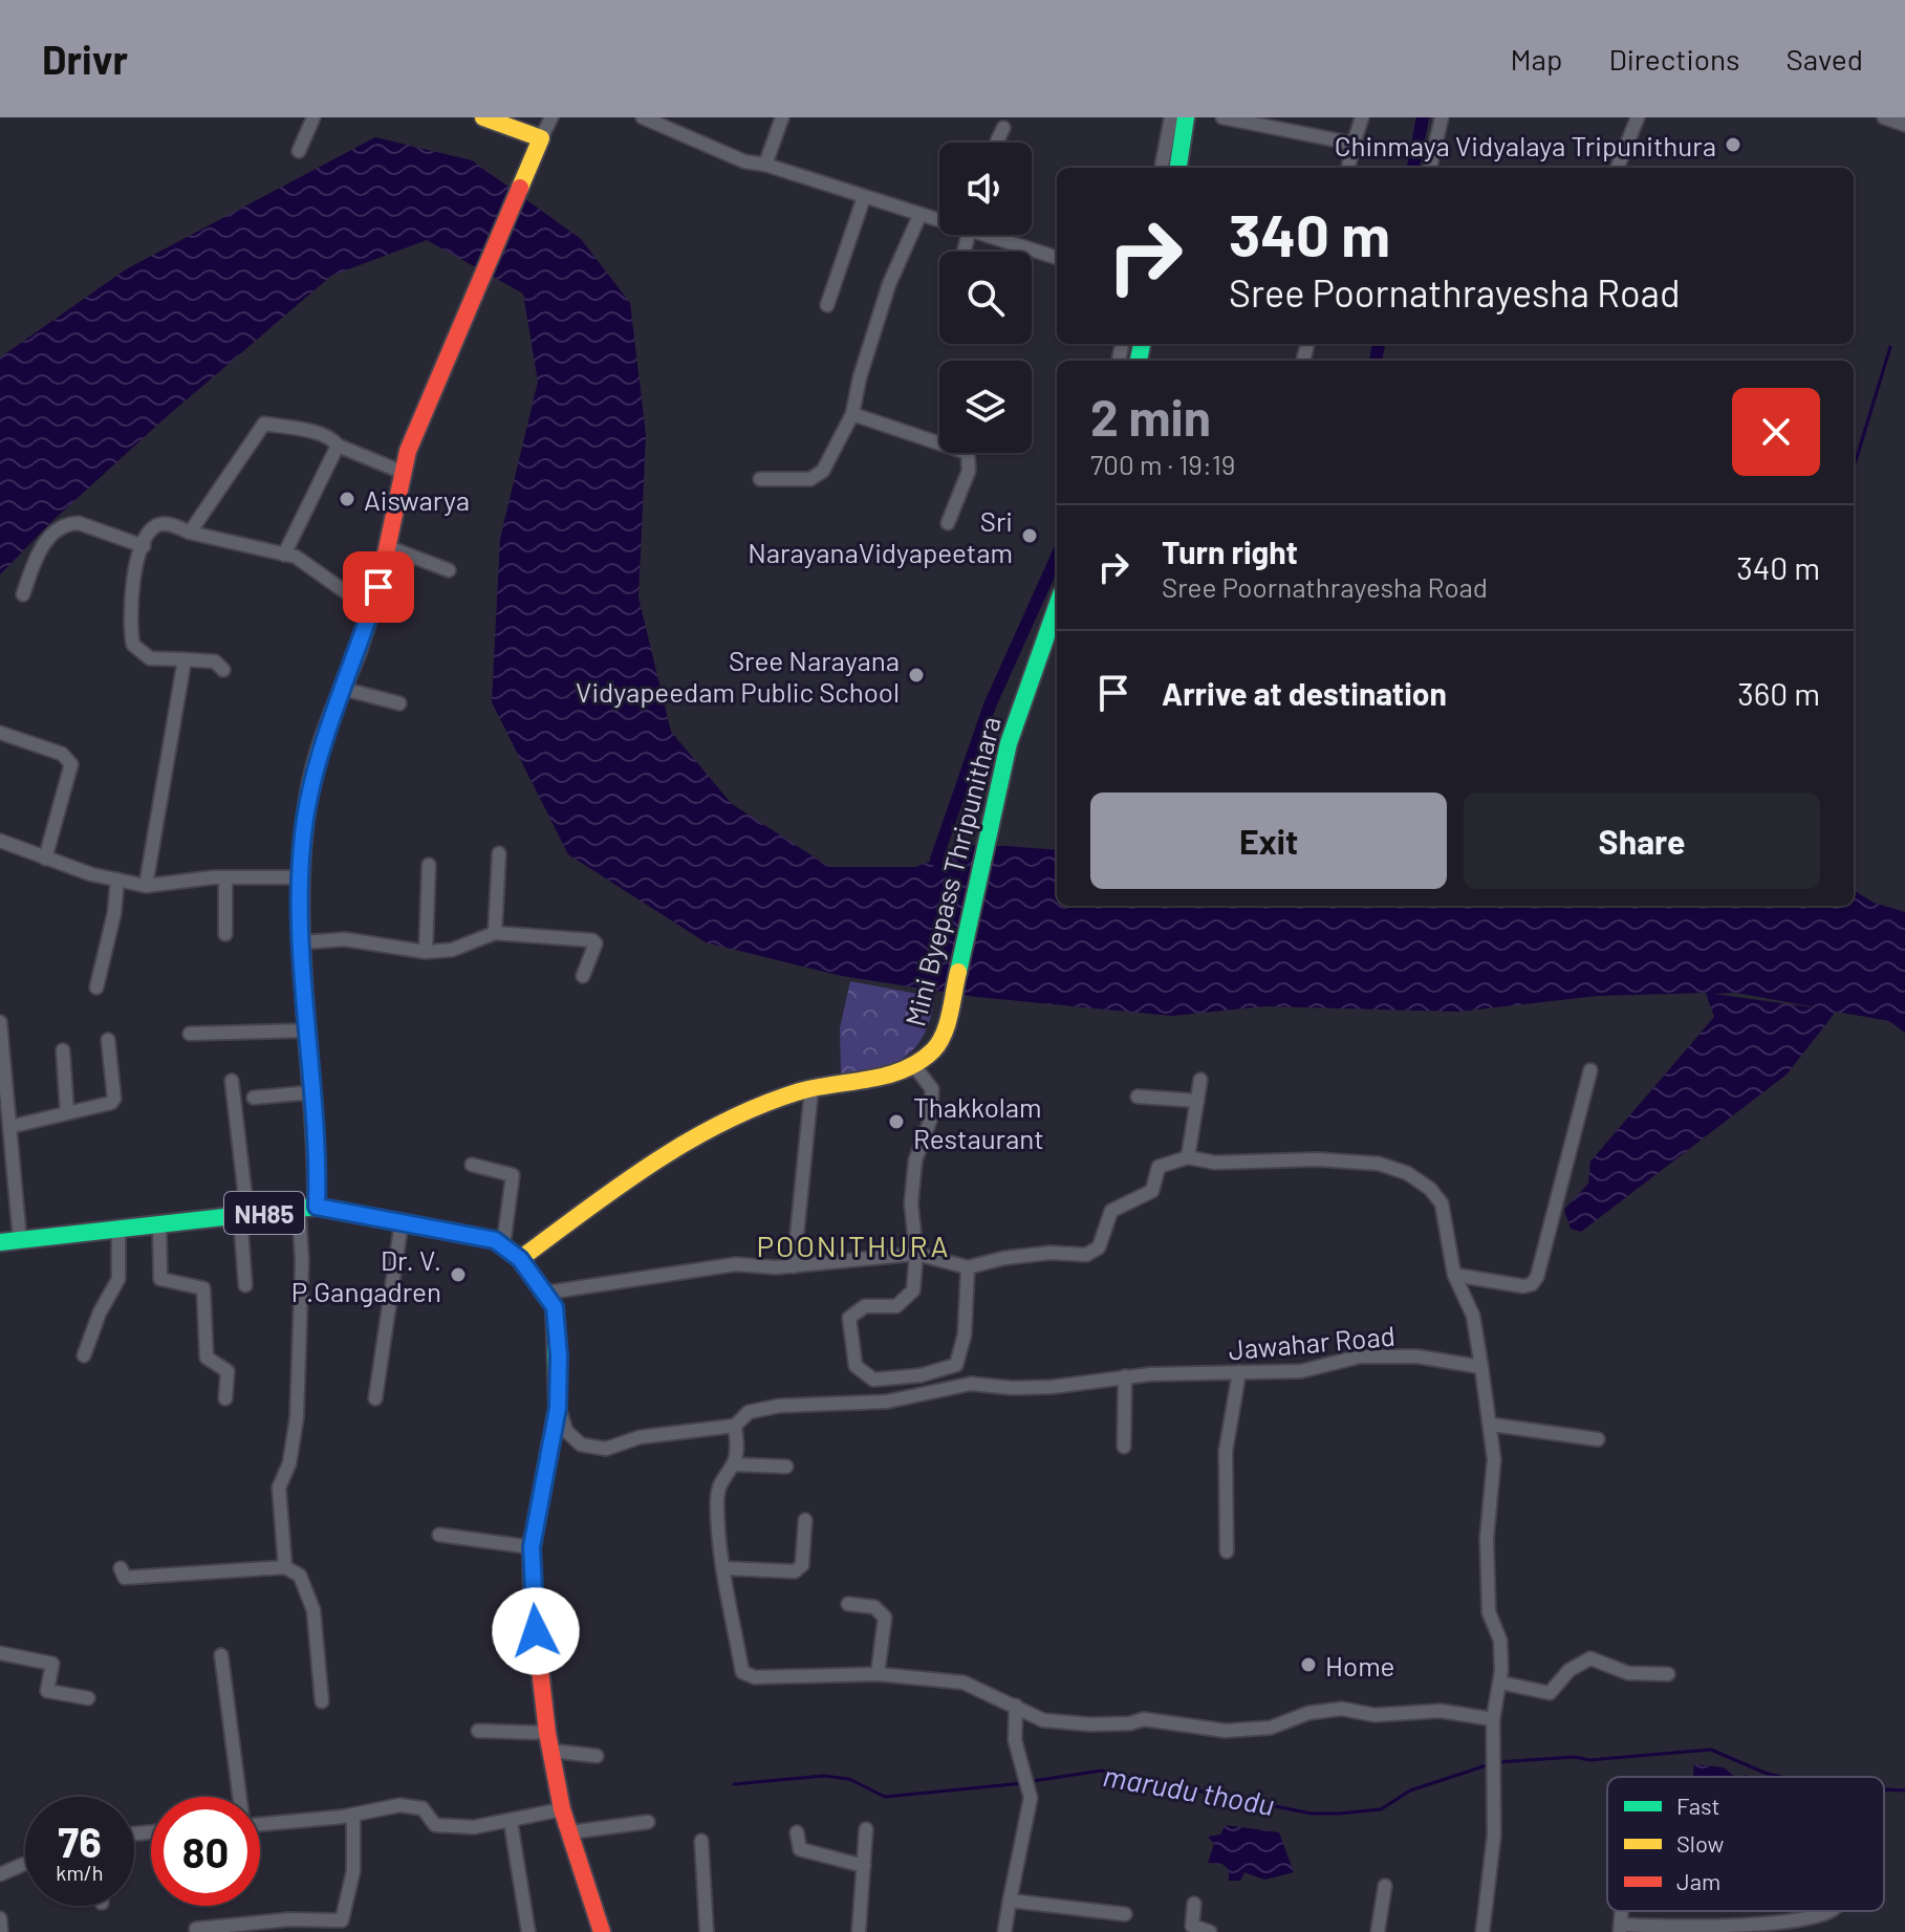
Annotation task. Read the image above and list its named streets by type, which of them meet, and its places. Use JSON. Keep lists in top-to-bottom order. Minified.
{"streets":{"main road":["Mini Byepass Thripunithara","NH85"],"street":["Jawahar Road"]},"crossings":[["Mini Byepass Thripunithara","NH85"],["NH85","Jawahar Road"]],"districts":["POONITHURA"],"water":["marudu thodu"],"places":["Chinmaya Vidyalaya Tripunithura","Aiswarya","Sri NarayanaVidyapeetam","Sree Narayana Vidyapeedam Public School","Thakkolam Restaurant","Dr. V. P.Gangadren","Home"],"legend":["Fast","Slow","Jam"],"page":{"header":"Drivr","nav":["Map","Directions","Saved"],"turn":["340 m","Sree Poornathrayesha Road"],"heading":["2 min","700 m · 19:19"],"list":[{"name":"Turn right","note":"Sree Poornathrayesha Road","value":"340 m"},{"name":"Arrive at destination","value":"360 m"}],"buttons":["Exit","Share"],"speed":"76 km/h","limit":"80"}}
